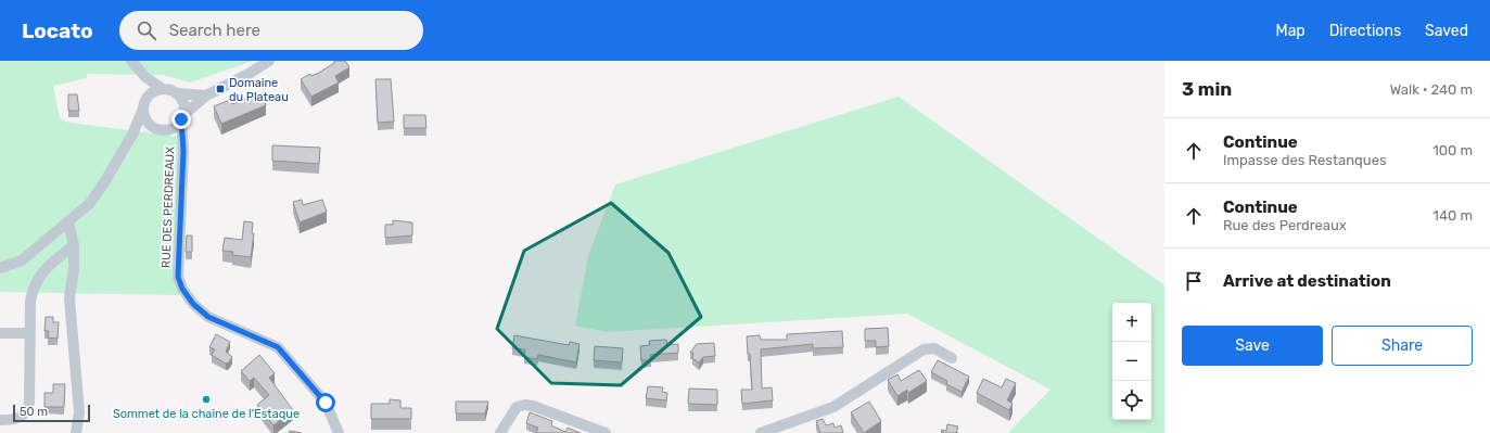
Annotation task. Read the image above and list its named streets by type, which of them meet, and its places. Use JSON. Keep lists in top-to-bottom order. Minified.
{"streets":{"street":["RUE DES PERDREAUX"]},"places":{"transit":["Domaine du Plateau"],"other":["Sommet de la chaîne de l'Estaque"]},"scale_bar":"50 m","page":{"header":"Locato","search":"Search here","nav":["Map","Directions","Saved"],"heading":["3 min","Walk · 240 m"],"list":[["Continue","Impasse des Restanques","100 m"],["Continue","Rue des Perdreaux","140 m"],"Arrive at destination"],"map_buttons":["+","−"],"buttons":["Save","Share"],"scale":"50 m"}}
